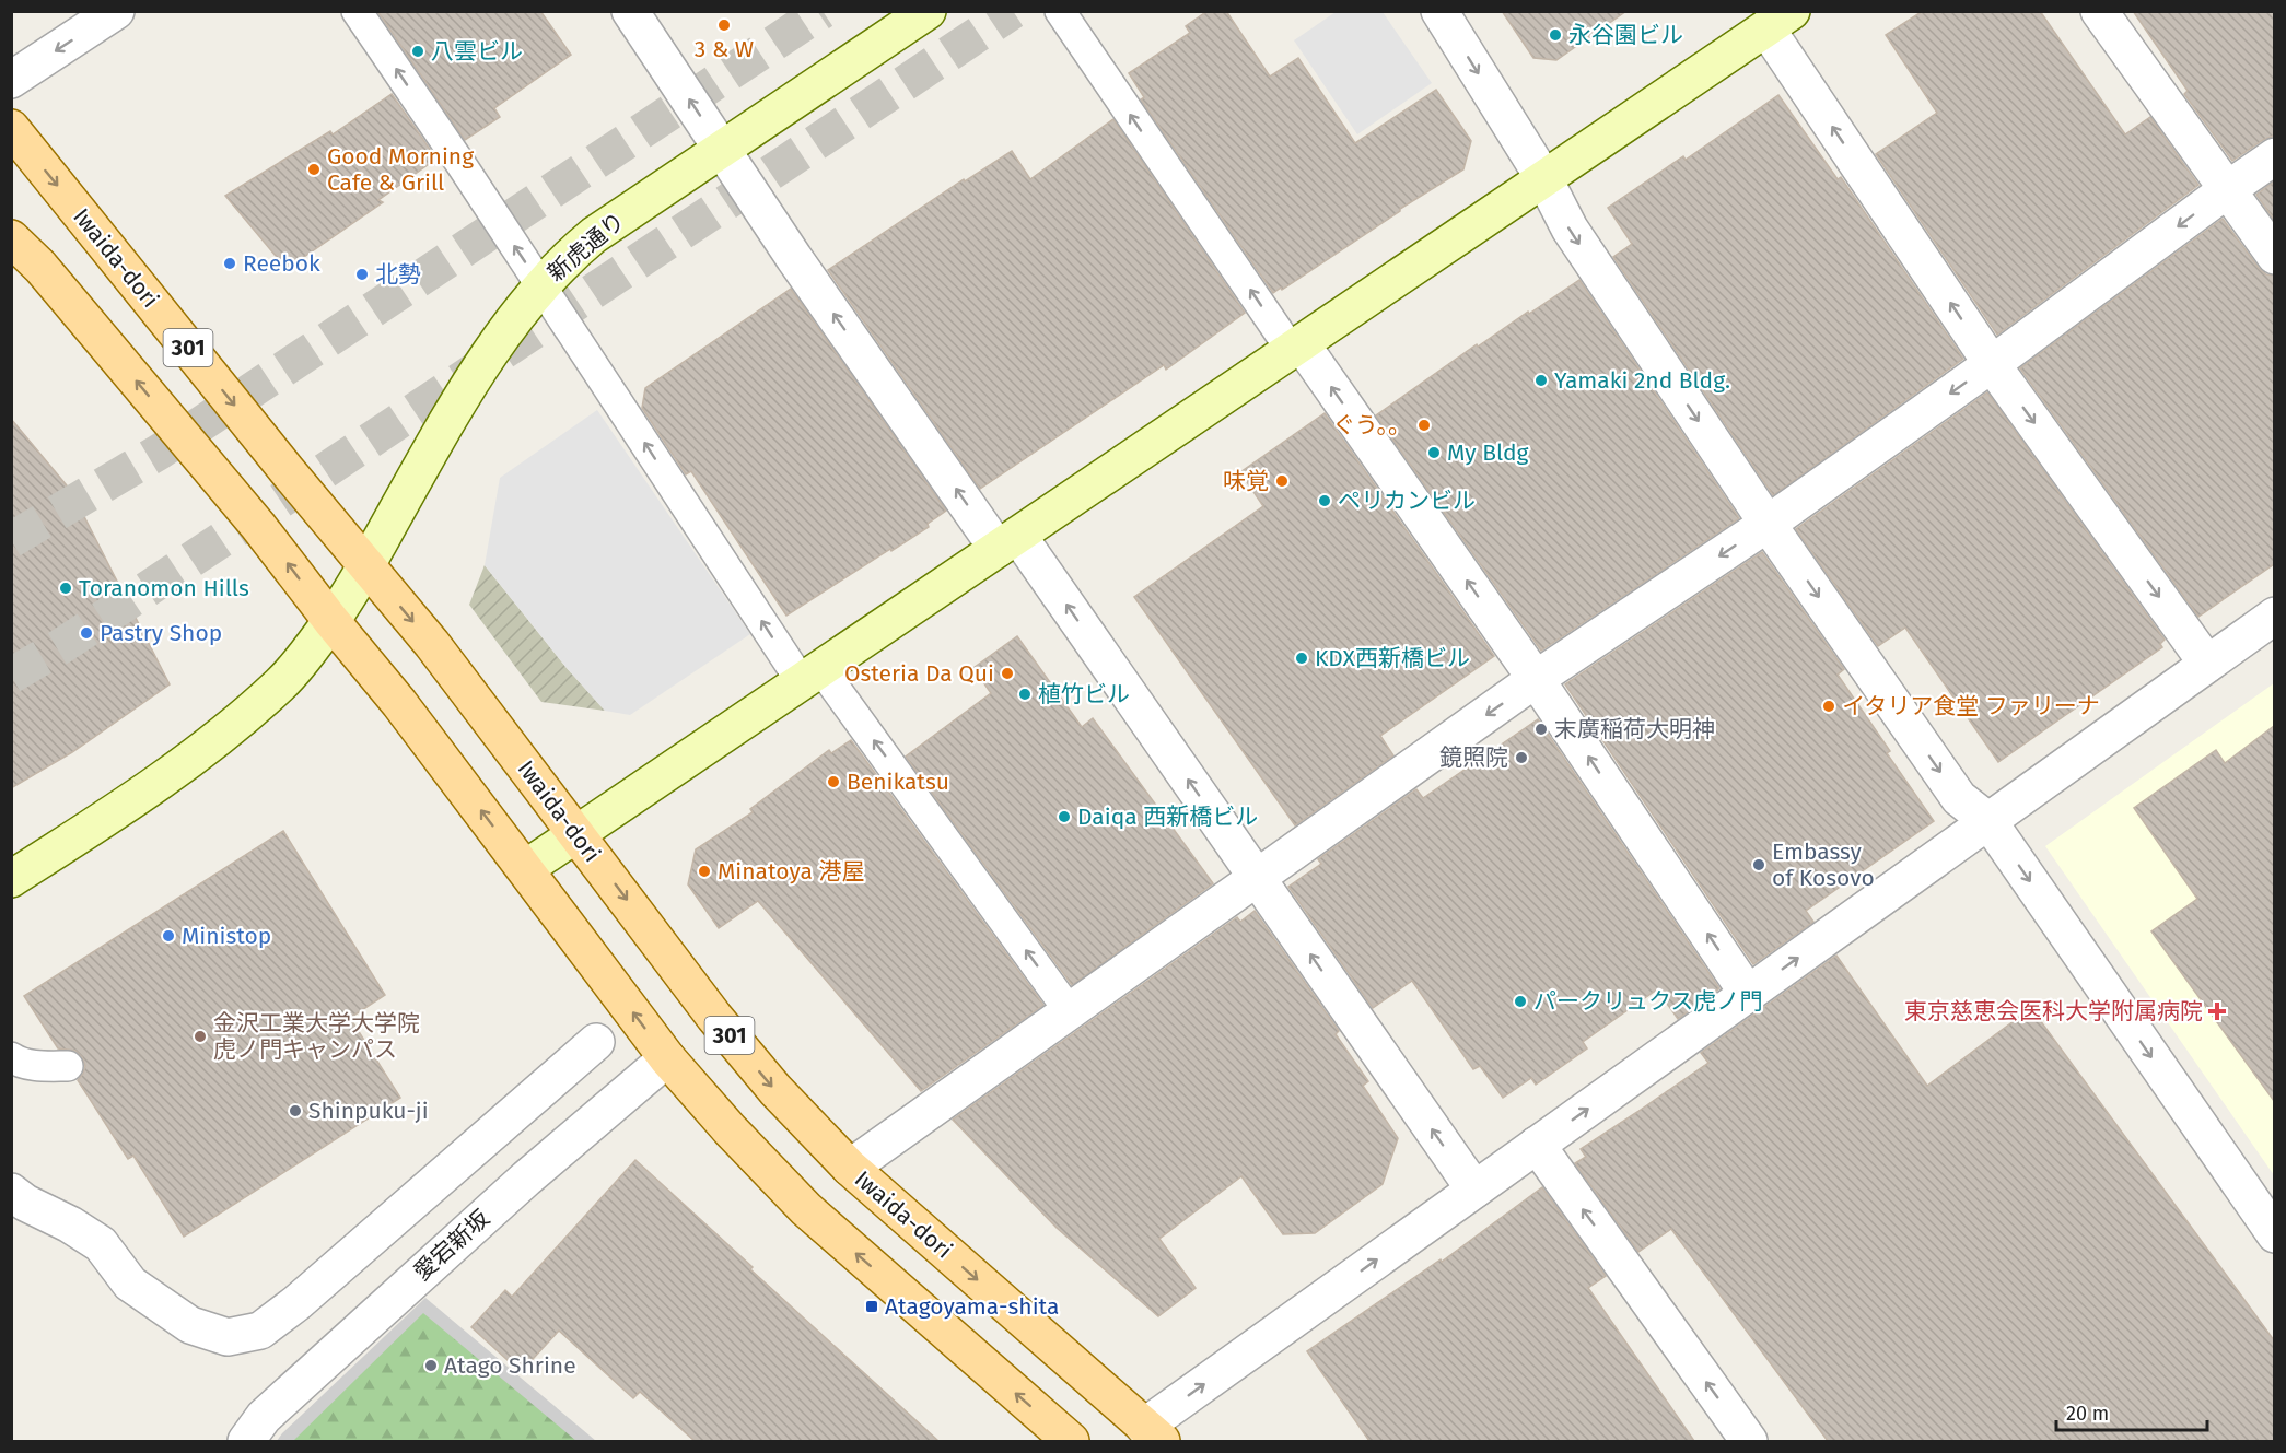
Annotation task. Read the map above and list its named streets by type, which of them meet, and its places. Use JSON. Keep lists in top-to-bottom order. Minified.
{"streets":{"main road":["Iwaida-dori","301"],"street":["新虎通り","愛宕新坂"]},"crossings":[["新虎通り","Iwaida-dori"],["新虎通り","301"],["301","愛宕新坂"]],"places":{"other":["3 & W","永谷園ビル","八雲ビル","Good Morning Cafe & Grill","Reebok","北勢","Yamaki 2nd Bldg.","ぐう。。","My Bldg","味覚","ペリカンビル","Toranomon Hills","Pastry Shop","KDX西新橋ビル","Osteria Da Qui","植竹ビル","イタリア食堂 ファリーナ","末廣稲荷大明神","鏡照院","Benikatsu","Daiqa 西新橋ビル","Embassy of Kosovo","Minatoya 港屋","Ministop","パークリュクス虎ノ門","金沢工業大学大学院 虎ノ門キャンパス","Shinpuku-ji","Atago Shrine"],"health":["東京慈恵会医科大学附属病院"],"transit":["Atagoyama-shita"]},"scale_bar":"20 m"}
